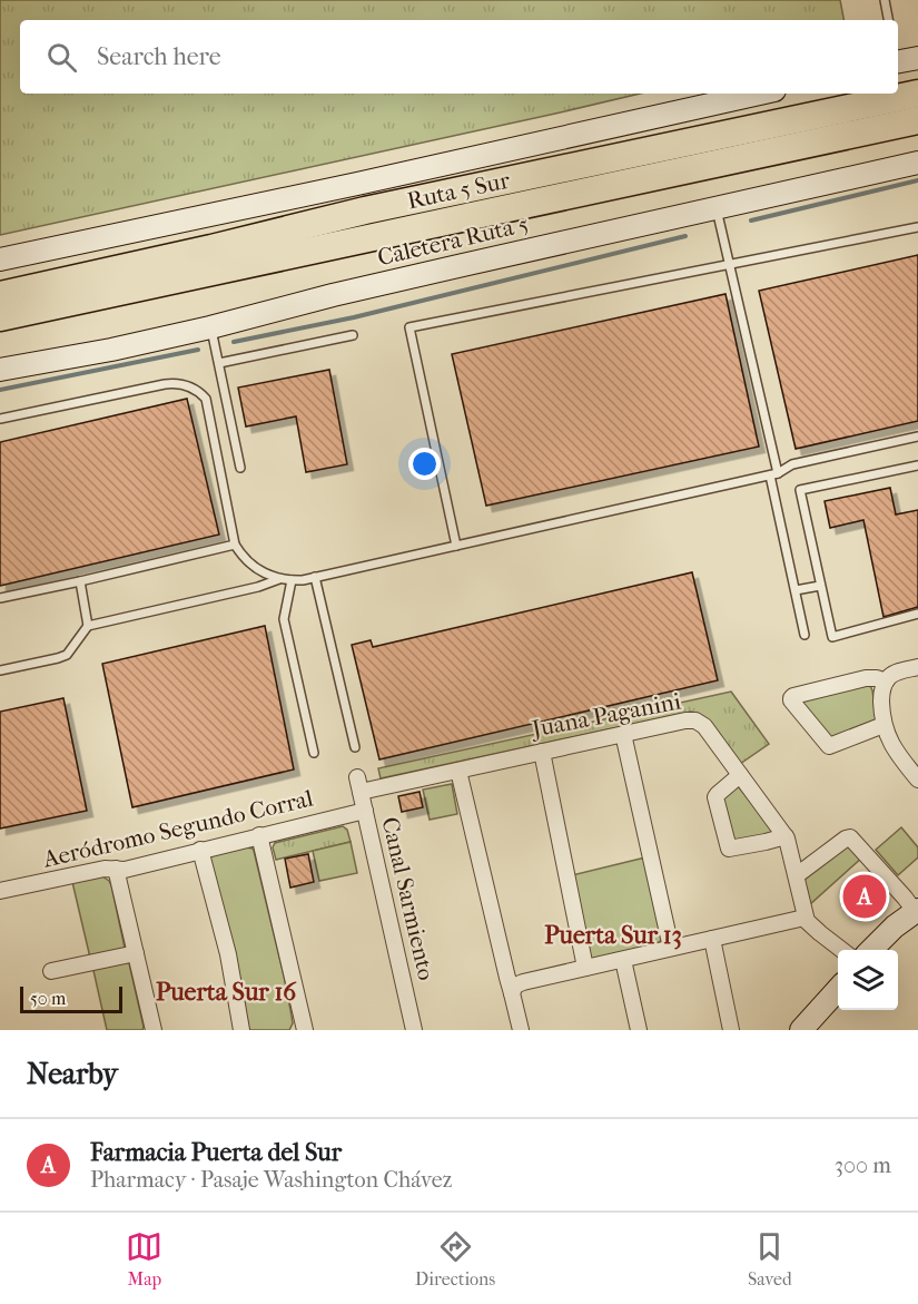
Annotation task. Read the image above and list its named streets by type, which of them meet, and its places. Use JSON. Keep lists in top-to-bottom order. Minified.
{"streets":{"highway":["Ruta 5 Sur"],"street":["Caletera Ruta 5","Juana Paganini","Aeródromo Segundo Corral","Canal Sarmiento"]},"crossings":[["Juana Paganini","Canal Sarmiento"],["Aeródromo Segundo Corral","Canal Sarmiento"]],"districts":["Puerta Sur 13","Puerta Sur 16"],"scale_bar":"50 m","page":{"search":"Search here","pins":"A","scale":"50 m","heading":"Nearby","list":[{"mark":"A","name":"Farmacia Puerta del Sur","note":"Pharmacy · Pasaje Washington Chávez","value":"300 m"}],"nav":["Map","Directions","Saved"]}}
